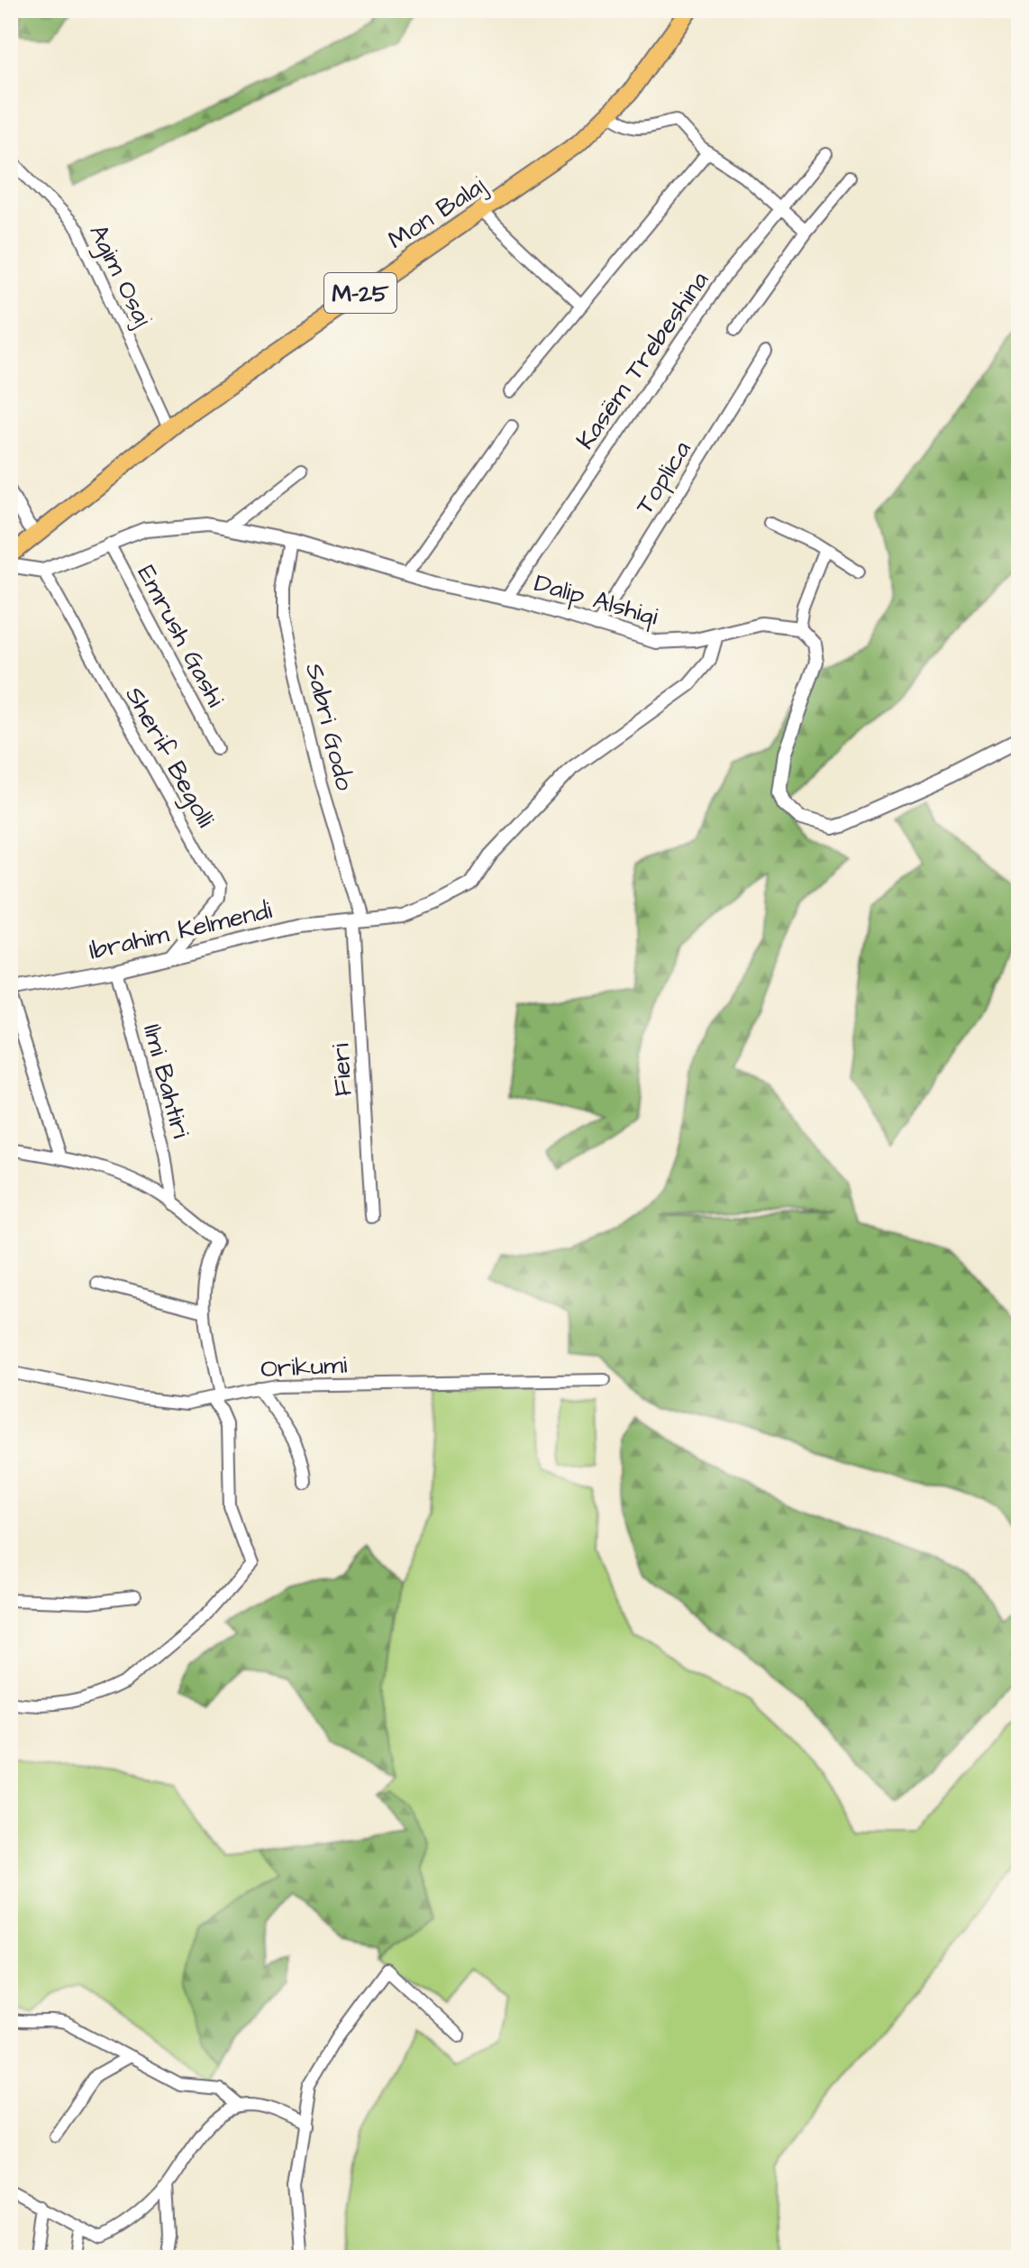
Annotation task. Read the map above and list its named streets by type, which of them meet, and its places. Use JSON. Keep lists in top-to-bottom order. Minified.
{"streets":{"main road":["Mon Balaj","M-25"],"street":["Agim Osaj","Kasëm Trebeshina","Toplica","Dalip Alshiqi","Emrush Gashi","Sabri Godo","Sherif Begolli","Ibrahim Kelmendi","Fieri","Ilmi Bahtiri","Orikumi"]},"crossings":[["Mon Balaj","Agim Osaj"],["Kasëm Trebeshina","Dalip Alshiqi"],["Toplica","Dalip Alshiqi"],["Dalip Alshiqi","Emrush Gashi"],["Dalip Alshiqi","Sabri Godo"],["Dalip Alshiqi","Sherif Begolli"],["Dalip Alshiqi","Ibrahim Kelmendi"],["Sabri Godo","Ibrahim Kelmendi"],["Sabri Godo","Fieri"],["Sherif Begolli","Ibrahim Kelmendi"],["Ibrahim Kelmendi","Fieri"],["Ibrahim Kelmendi","Ilmi Bahtiri"]]}
